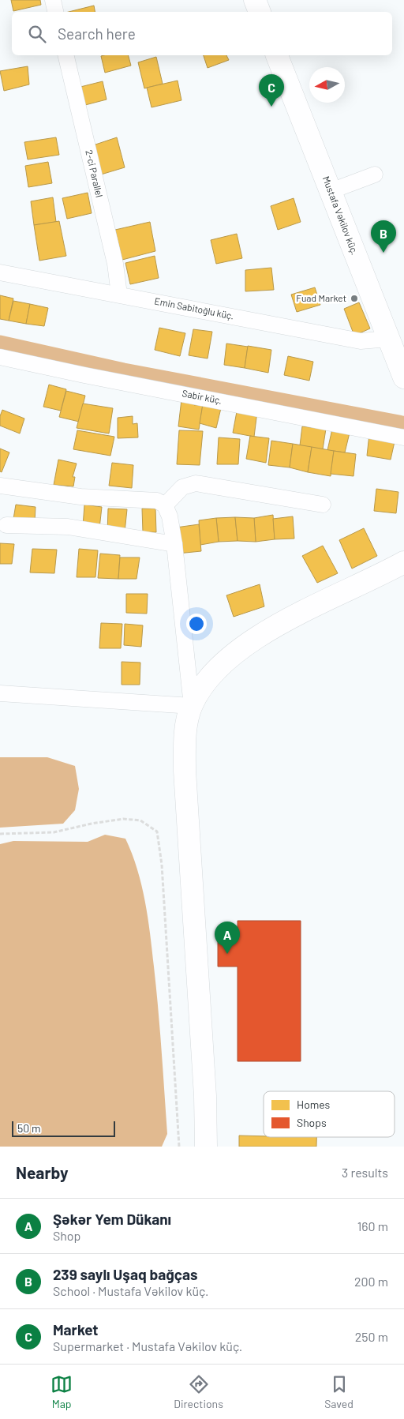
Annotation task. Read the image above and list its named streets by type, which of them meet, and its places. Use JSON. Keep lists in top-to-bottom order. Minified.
{"streets":{"street":["2-ci Parallel","Mustafa Vəkilov küç.","Emin Sabitoğlu küç.","Sabir küç."]},"crossings":[["2-ci Parallel","Emin Sabitoğlu küç."],["Mustafa Vəkilov küç.","Emin Sabitoğlu küç."]],"places":["Fuad Market"],"legend":["Homes","Shops"],"scale_bar":"50 m","north":"left","page":{"search":"Search here","pins":["C","B","A"],"scale":"50 m","heading":["Nearby","3 results"],"list":[{"mark":"A","name":"Şəkər Yem Dükanı","note":"Shop","value":"160 m"},{"mark":"B","name":"239 saylı Uşaq bağças","note":"School · Mustafa Vəkilov küç.","value":"200 m"},{"mark":"C","name":"Market","note":"Supermarket · Mustafa Vəkilov küç.","value":"250 m"}],"nav":["Map","Directions","Saved"]}}
